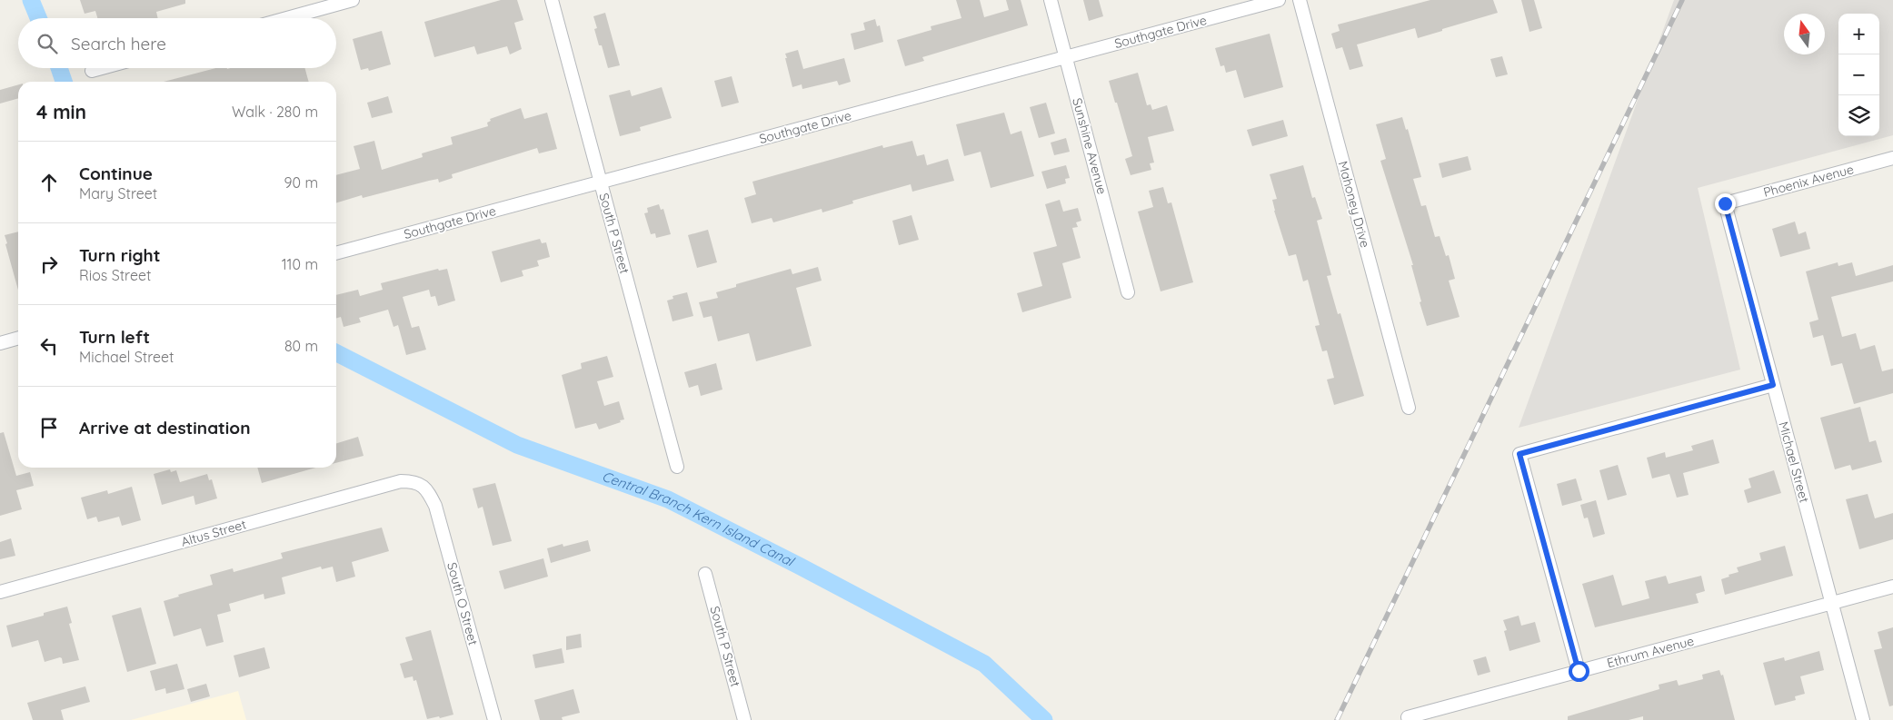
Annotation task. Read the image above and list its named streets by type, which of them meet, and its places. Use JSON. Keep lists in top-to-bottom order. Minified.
{"streets":{"street":["Southgate Drive","Sunshine Avenue","Phoenix Avenue","Mahoney Drive","South P Street","Michael Street","Altus Street","South O Street","Ethrum Avenue"]},"crossings":[["Southgate Drive","Sunshine Avenue"],["Southgate Drive","South P Street"],["Phoenix Avenue","Michael Street"],["Michael Street","Ethrum Avenue"],["Altus Street","South O Street"]],"water":["Central Branch Kern Island Canal"],"north":"top","page":{"map_buttons":["+","−"],"search":"Search here","heading":["4 min","Walk · 280 m"],"list":[["Continue","Mary Street","90 m"],["Turn right","Rios Street","110 m"],["Turn left","Michael Street","80 m"],"Arrive at destination"]}}
